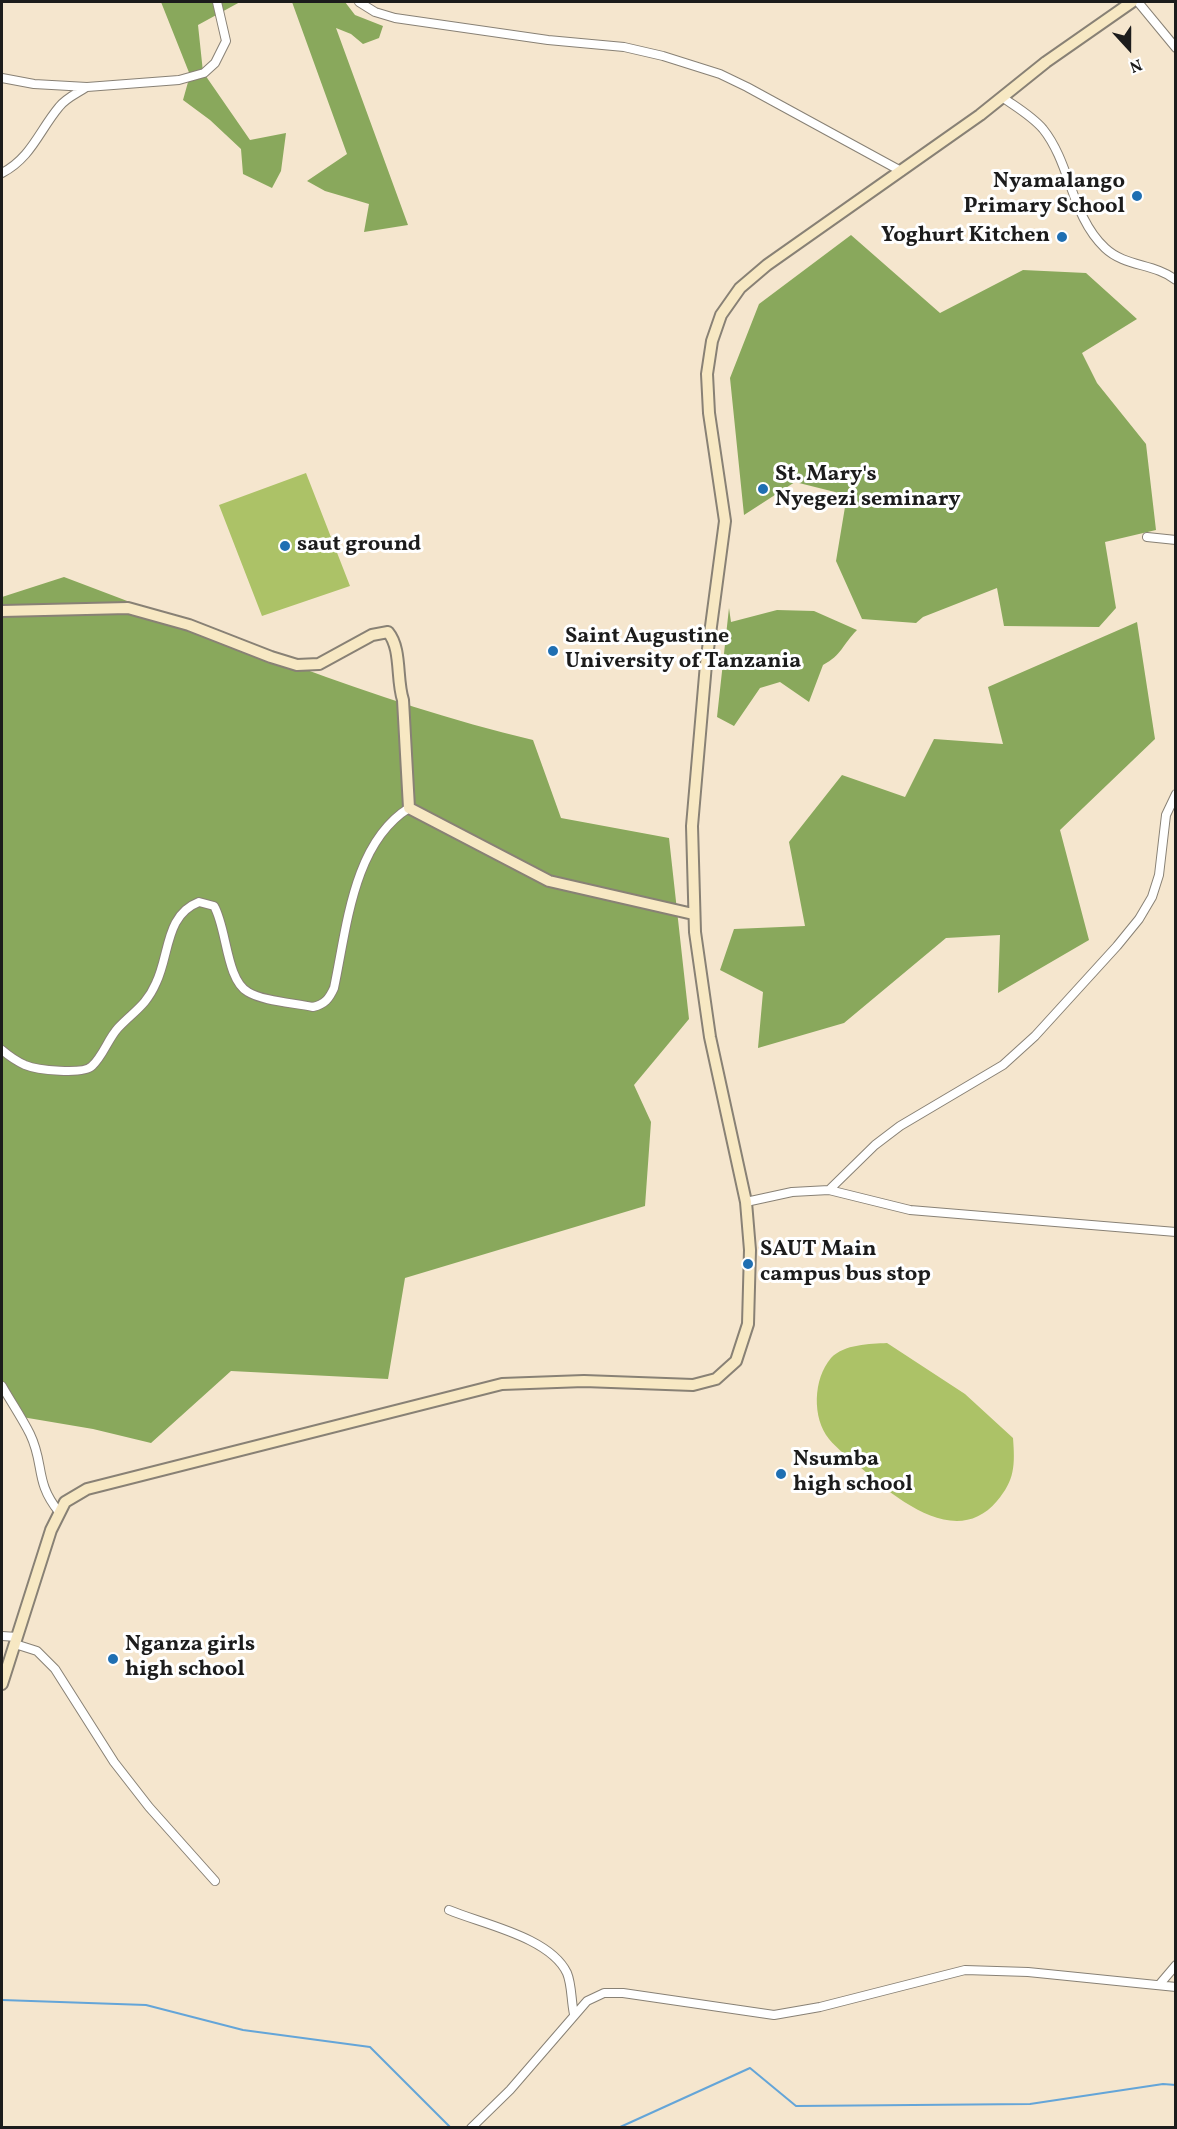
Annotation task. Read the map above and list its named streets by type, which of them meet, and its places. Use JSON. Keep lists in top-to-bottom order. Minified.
{"places":["Nyamalango Primary School","Yoghurt Kitchen","St. Mary's Nyegezi seminary","saut ground","Saint Augustine University of Tanzania","SAUT Main campus bus stop","Nsumba high school","Nganza girls high school"],"north":"bottom"}
